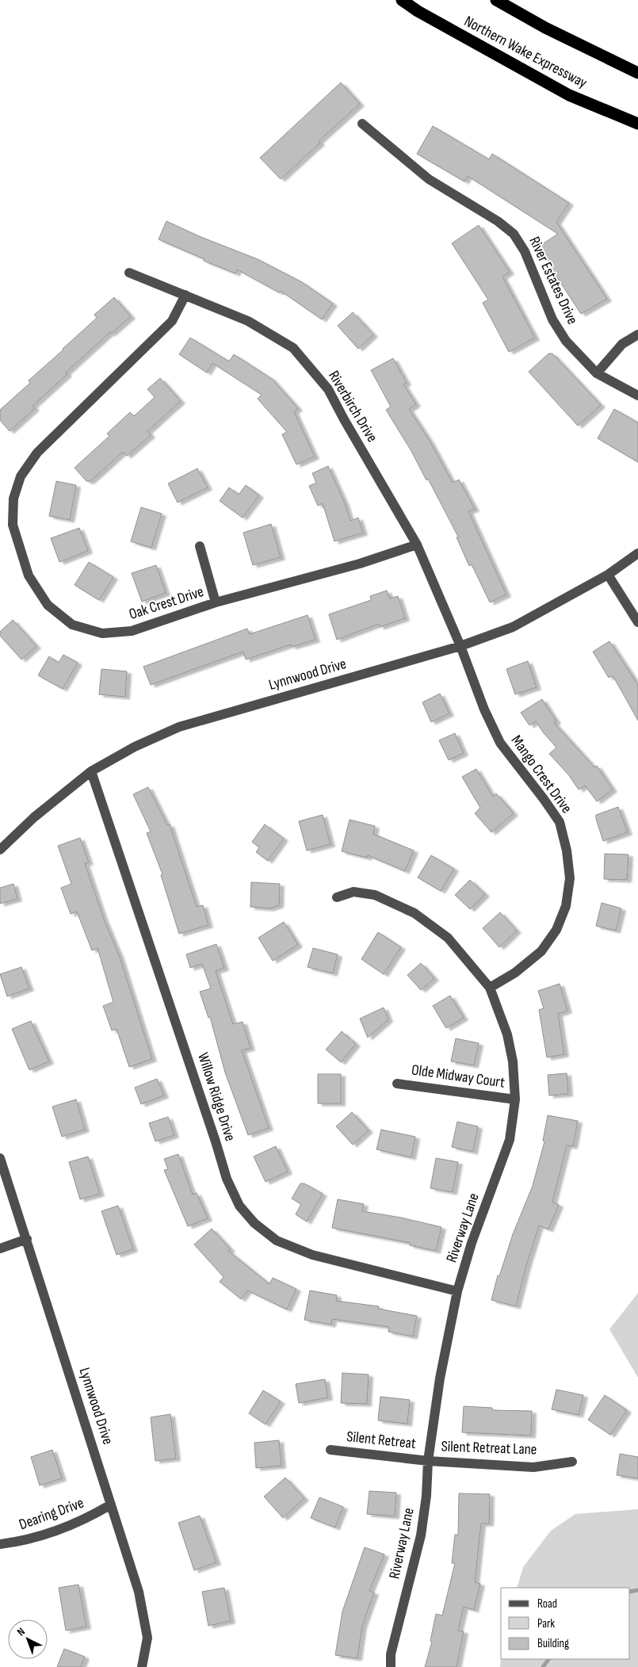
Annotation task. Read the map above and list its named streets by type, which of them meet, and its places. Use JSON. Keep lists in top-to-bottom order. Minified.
{"streets":{"highway":["Northern Wake Expressway"],"street":["River Estates Drive","Riverbirch Drive","Oak Crest Drive","Lynnwood Drive","Mango Crest Drive","Olde Midway Court","Willow Ridge Drive","Riverway Lane","Silent Retreat","Silent Retreat Lane","Dearing Drive"]},"crossings":[["Riverbirch Drive","Oak Crest Drive"],["Riverbirch Drive","Lynnwood Drive"],["Riverbirch Drive","Mango Crest Drive"],["Lynnwood Drive","Mango Crest Drive"],["Lynnwood Drive","Willow Ridge Drive"],["Lynnwood Drive","Dearing Drive"],["Mango Crest Drive","Riverway Lane"],["Olde Midway Court","Riverway Lane"],["Willow Ridge Drive","Riverway Lane"],["Riverway Lane","Silent Retreat"],["Riverway Lane","Silent Retreat Lane"],["Silent Retreat","Silent Retreat Lane"]],"legend":["Road","Park","Building"],"north":"top left"}
